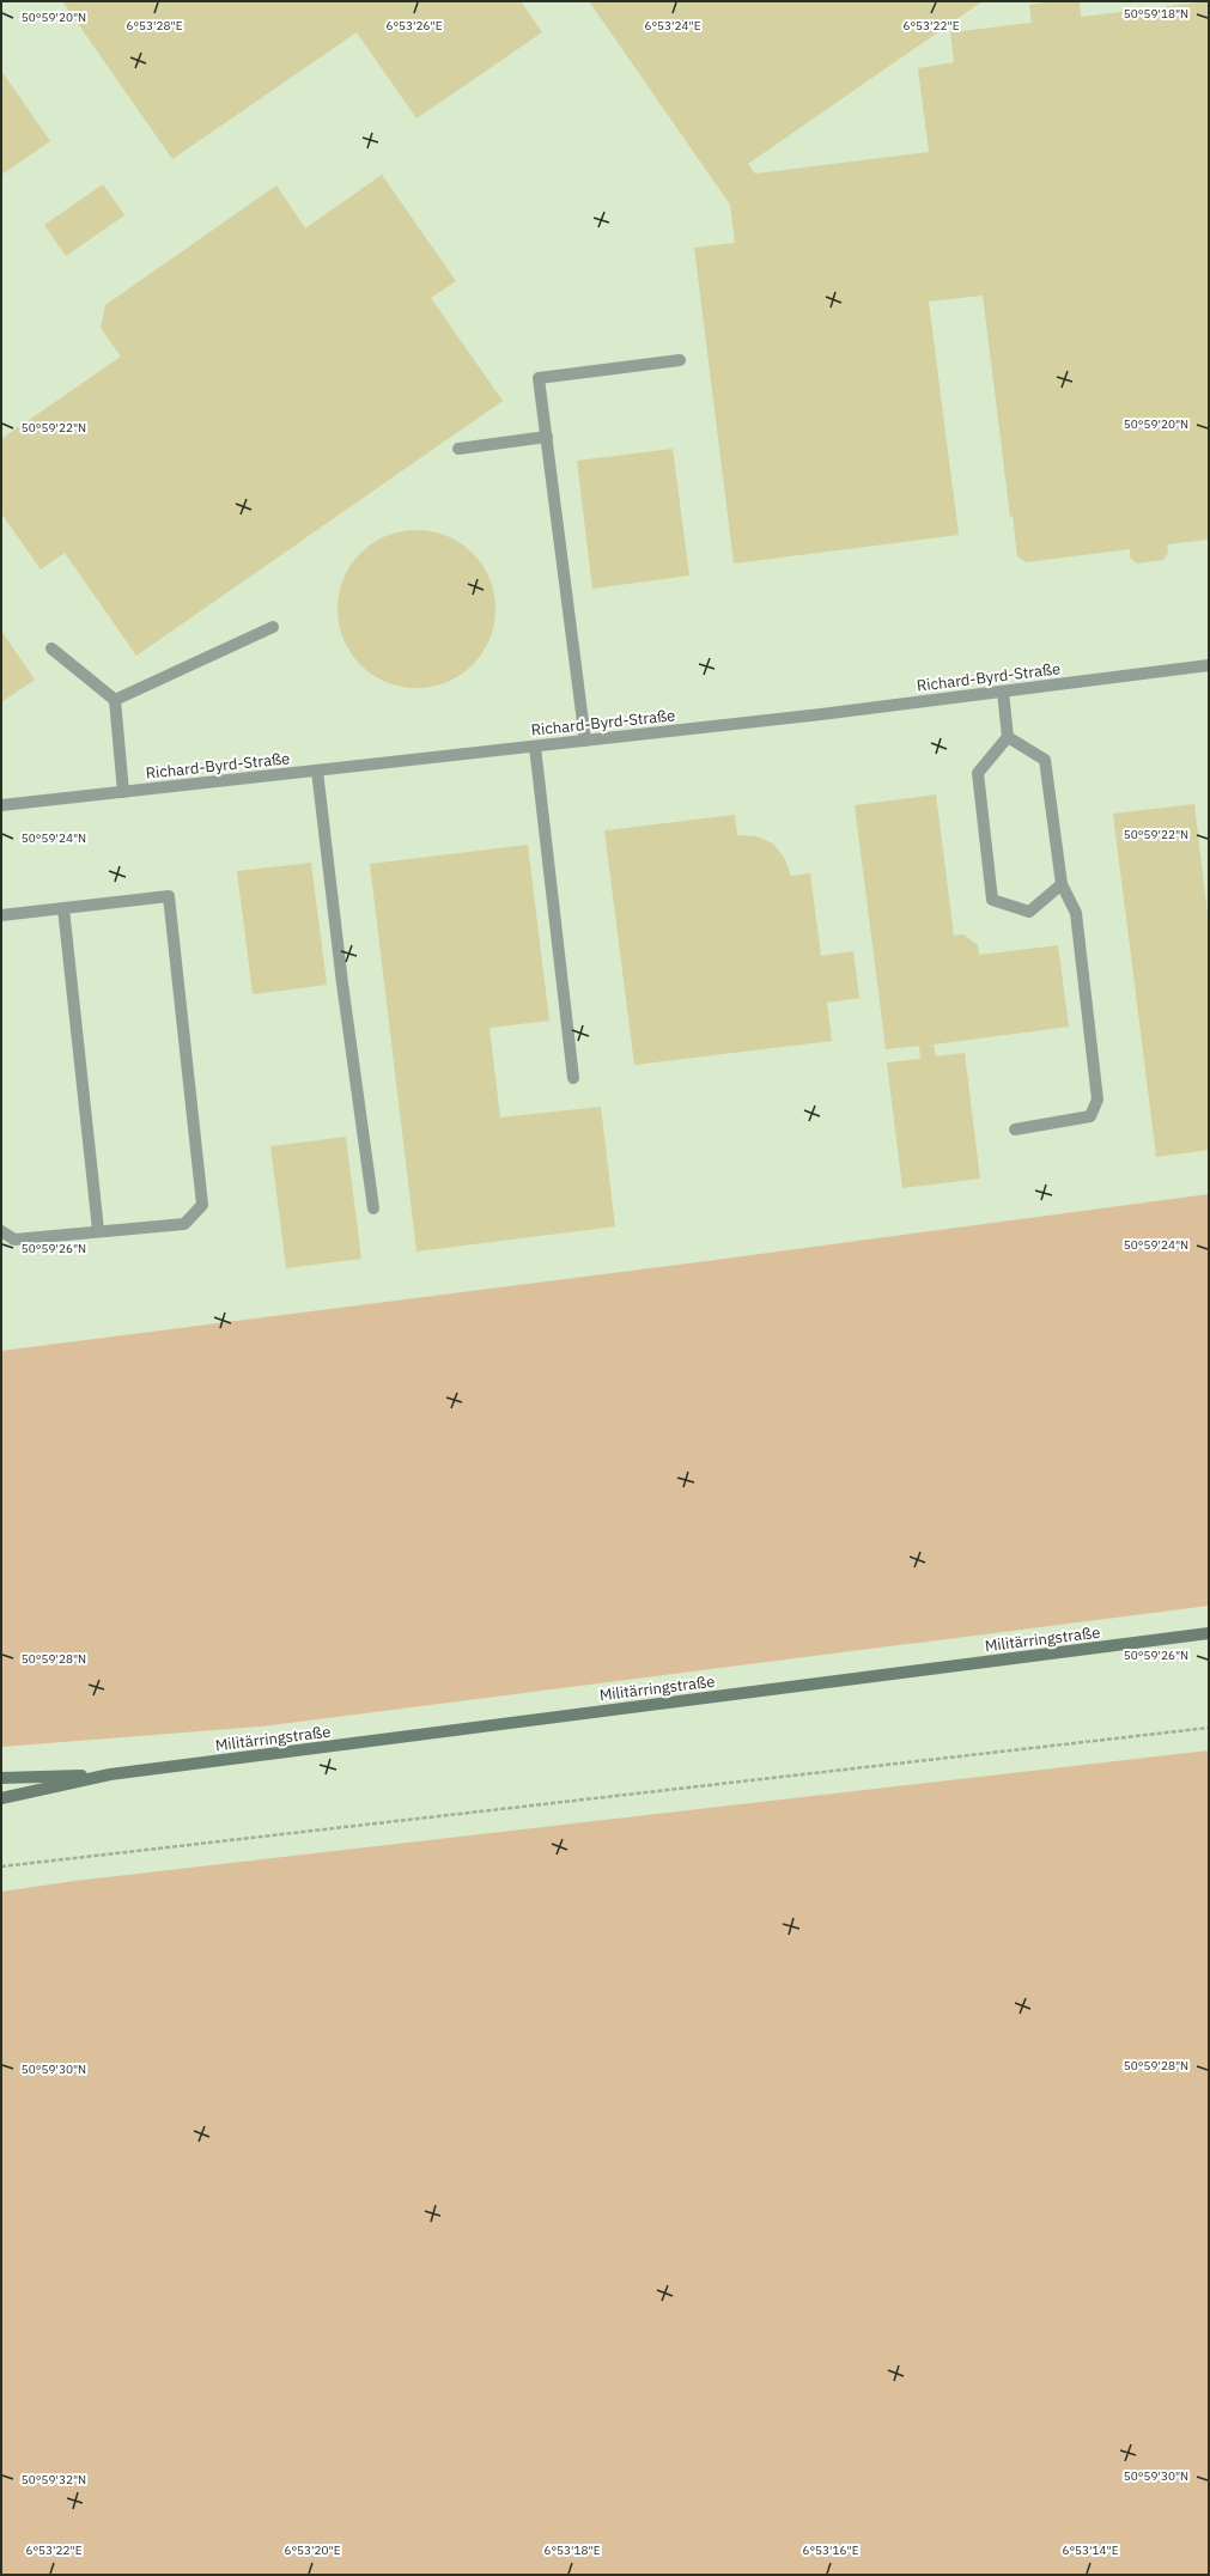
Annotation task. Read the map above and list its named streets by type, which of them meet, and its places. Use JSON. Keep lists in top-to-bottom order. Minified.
{"streets":{"main road":["Militärringstraße"],"street":["Richard-Byrd-Straße"]},"coordinates":["50°59'18\"N","50°59'20\"N","6°53'28\"E","6°53'24\"E","6°53'26\"E","6°53'22\"E","50°59'22\"N","50°59'24\"N","50°59'26\"N","50°59'28\"N","50°59'30\"N","50°59'32\"N","6°53'20\"E","6°53'18\"E","6°53'16\"E","6°53'14\"E"]}
